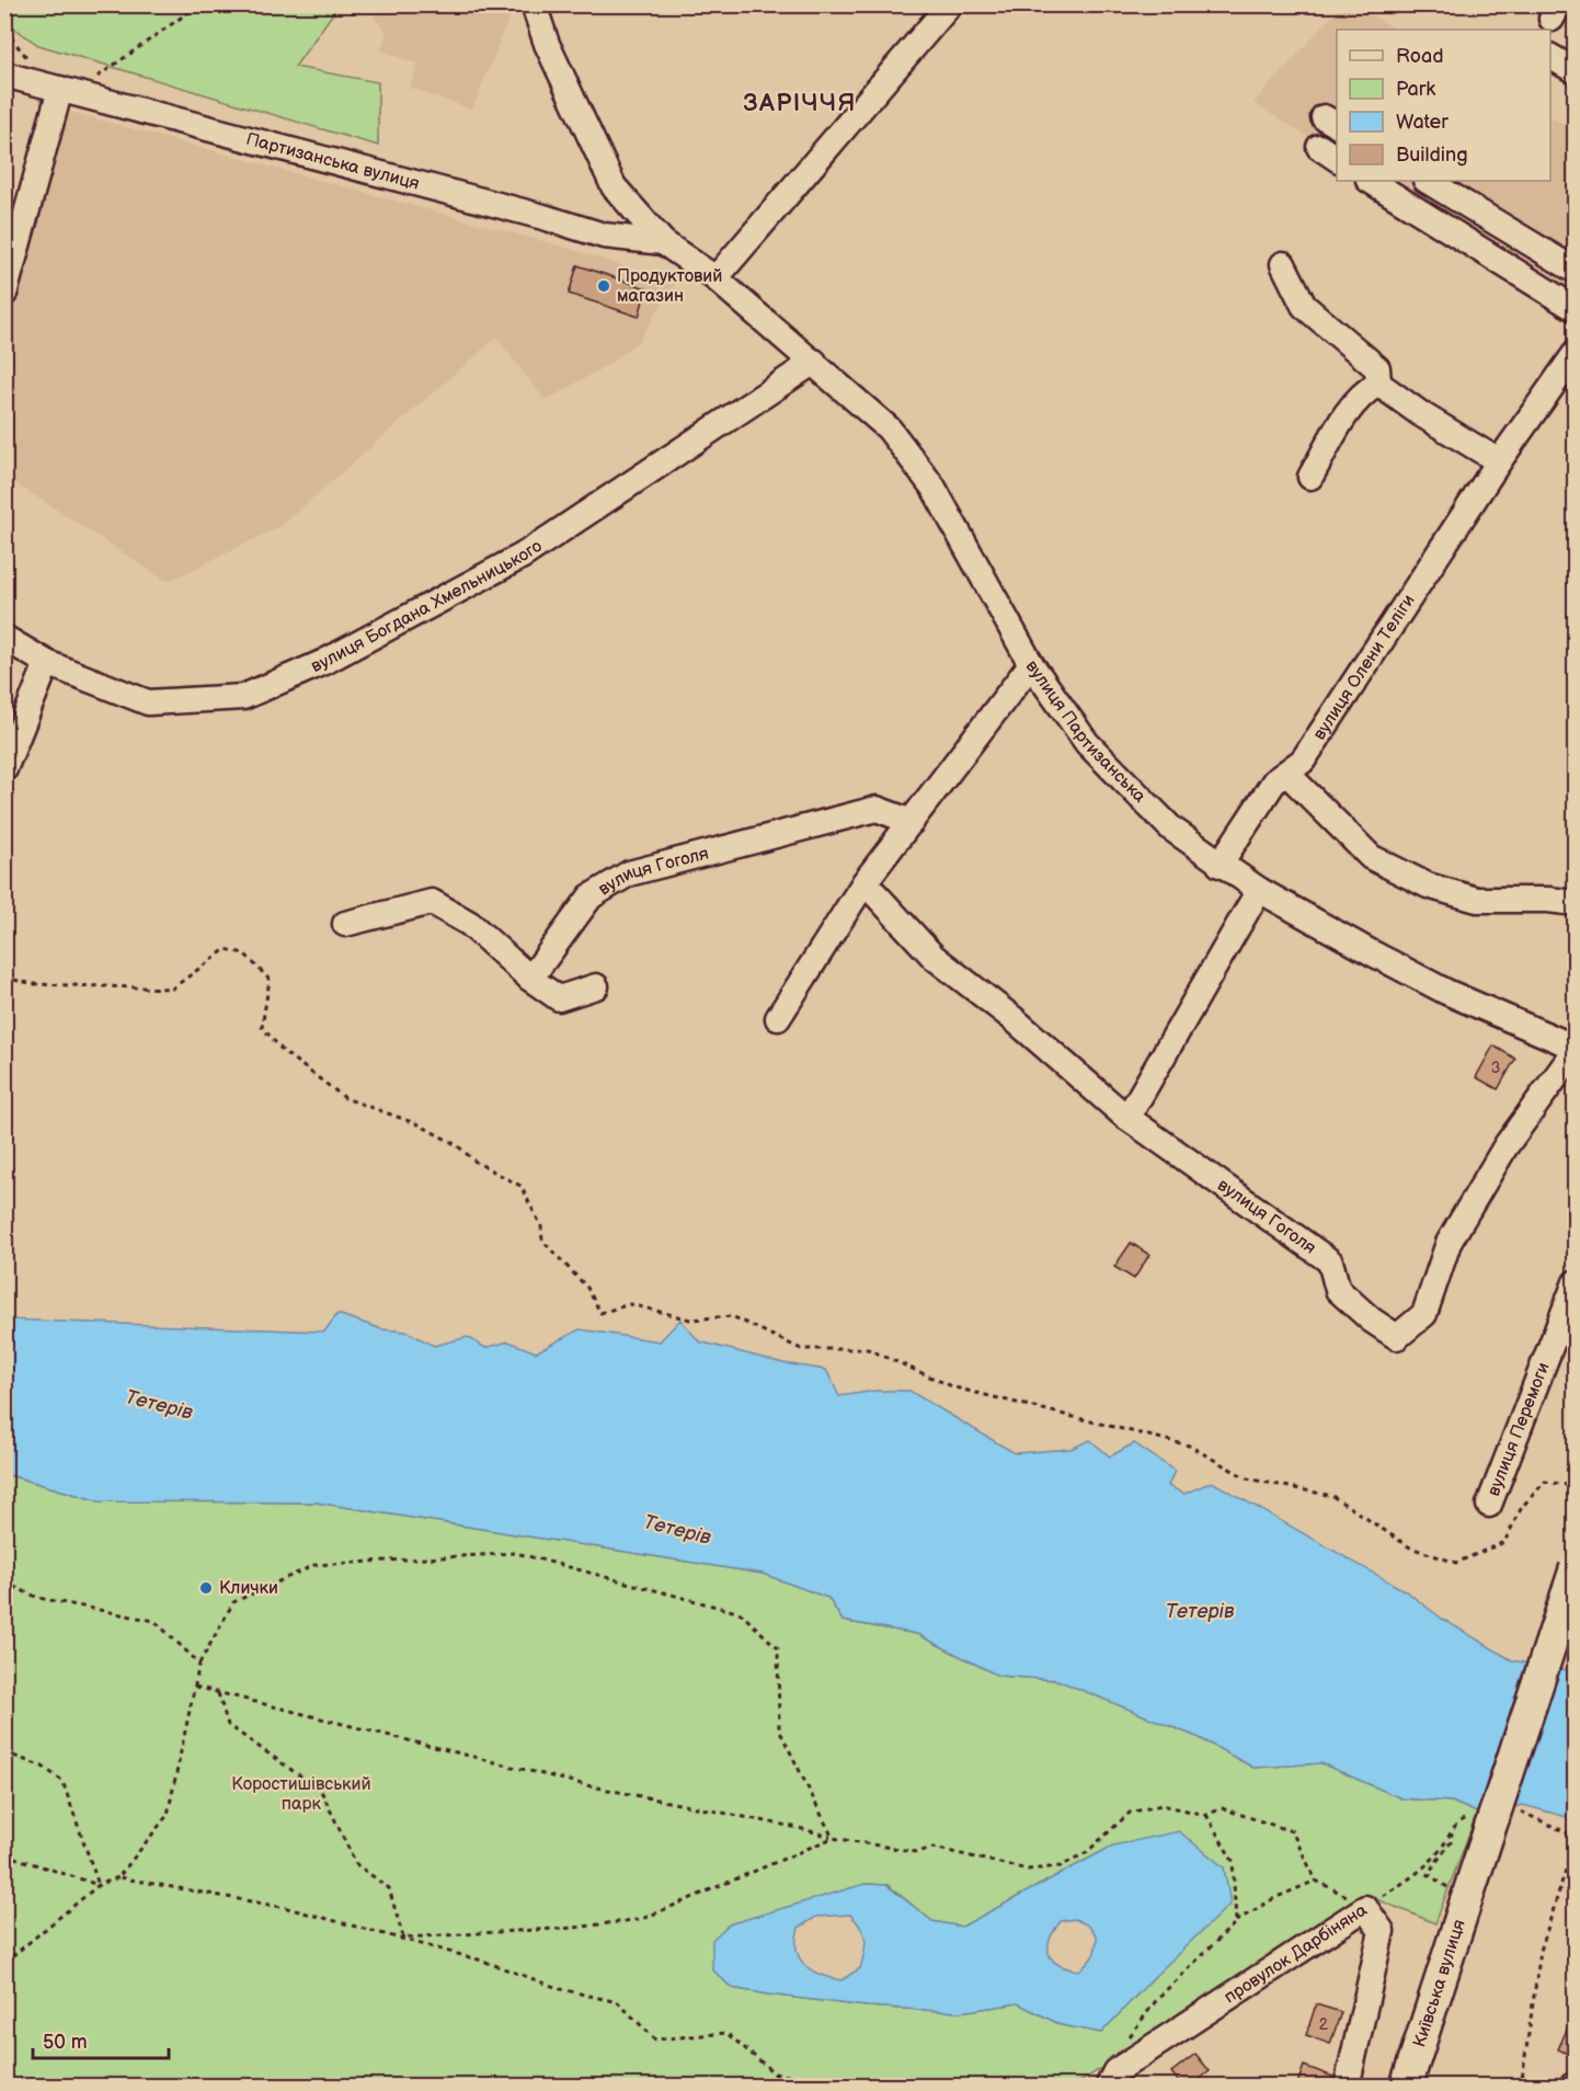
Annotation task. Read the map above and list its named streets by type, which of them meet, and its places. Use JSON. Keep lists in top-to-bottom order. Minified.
{"streets":{"main road":["Київська вулиця"],"street":["Партизанська вулиця","вулиця Богдана Хмельницького","вулиця Олени Теліги","вулиця Партизанська","вулиця Гоголя","вулиця Перемоги","провулок Дарбіняна"]},"crossings":[["Партизанська вулиця","вулиця Партизанська"],["вулиця Богдана Хмельницького","вулиця Партизанська"],["вулиця Олени Теліги","вулиця Партизанська"],["вулиця Партизанська","вулиця Гоголя"]],"districts":["ЗАРІЧЧЯ"],"water":["Тетерів"],"parks":["Коростишівський парк"],"places":["Продуктовий магазин","Клички"],"house_numbers":["3","2"],"legend":["Road","Park","Water","Building"],"scale_bar":"50 m"}
